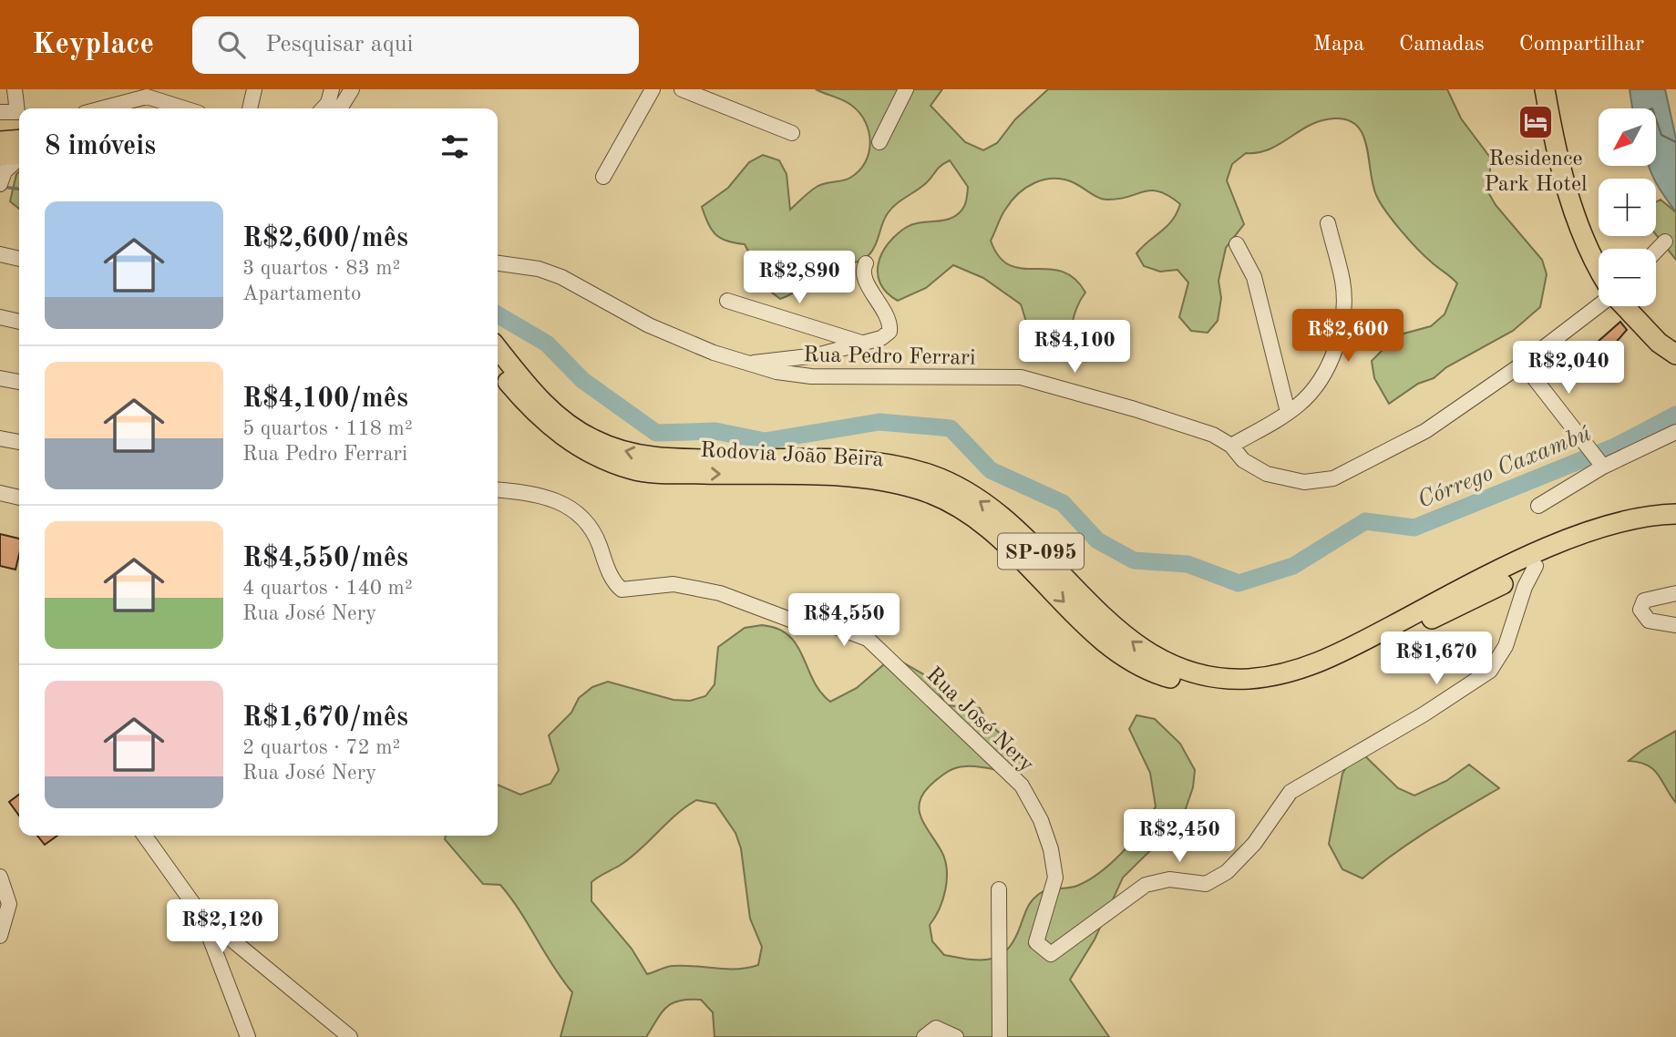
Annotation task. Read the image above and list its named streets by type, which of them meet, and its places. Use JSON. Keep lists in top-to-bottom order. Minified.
{"streets":{"main road":["Rodovia João Beira","SP-095"],"street":["Rua Pedro Ferrari","Rua José Nery"]},"crossings":[["Rodovia João Beira","Rua José Nery"]],"water":["Córrego Caxambú"],"places":{"hotel":["Residence Park Hotel"]},"north":"bottom left","page":{"header":"Keyplace","search":"Pesquisar aqui","nav":["Mapa","Camadas","Compartilhar"],"map_buttons":["+","−"],"heading":"8 imóveis","list":[{"name":"R$2,600/mês","note":"3 quartos · 83 m² · Apartamento"},{"name":"R$4,100/mês","note":"5 quartos · 118 m² · Rua Pedro Ferrari"},{"name":"R$4,550/mês","note":"4 quartos · 140 m² · Rua José Nery"},{"name":"R$1,670/mês","note":"2 quartos · 72 m² · Rua José Nery"}],"price":["R$2,890","R$2,600","R$4,100","R$2,040","R$4,550","R$1,670","R$2,450","R$2,120"]}}
